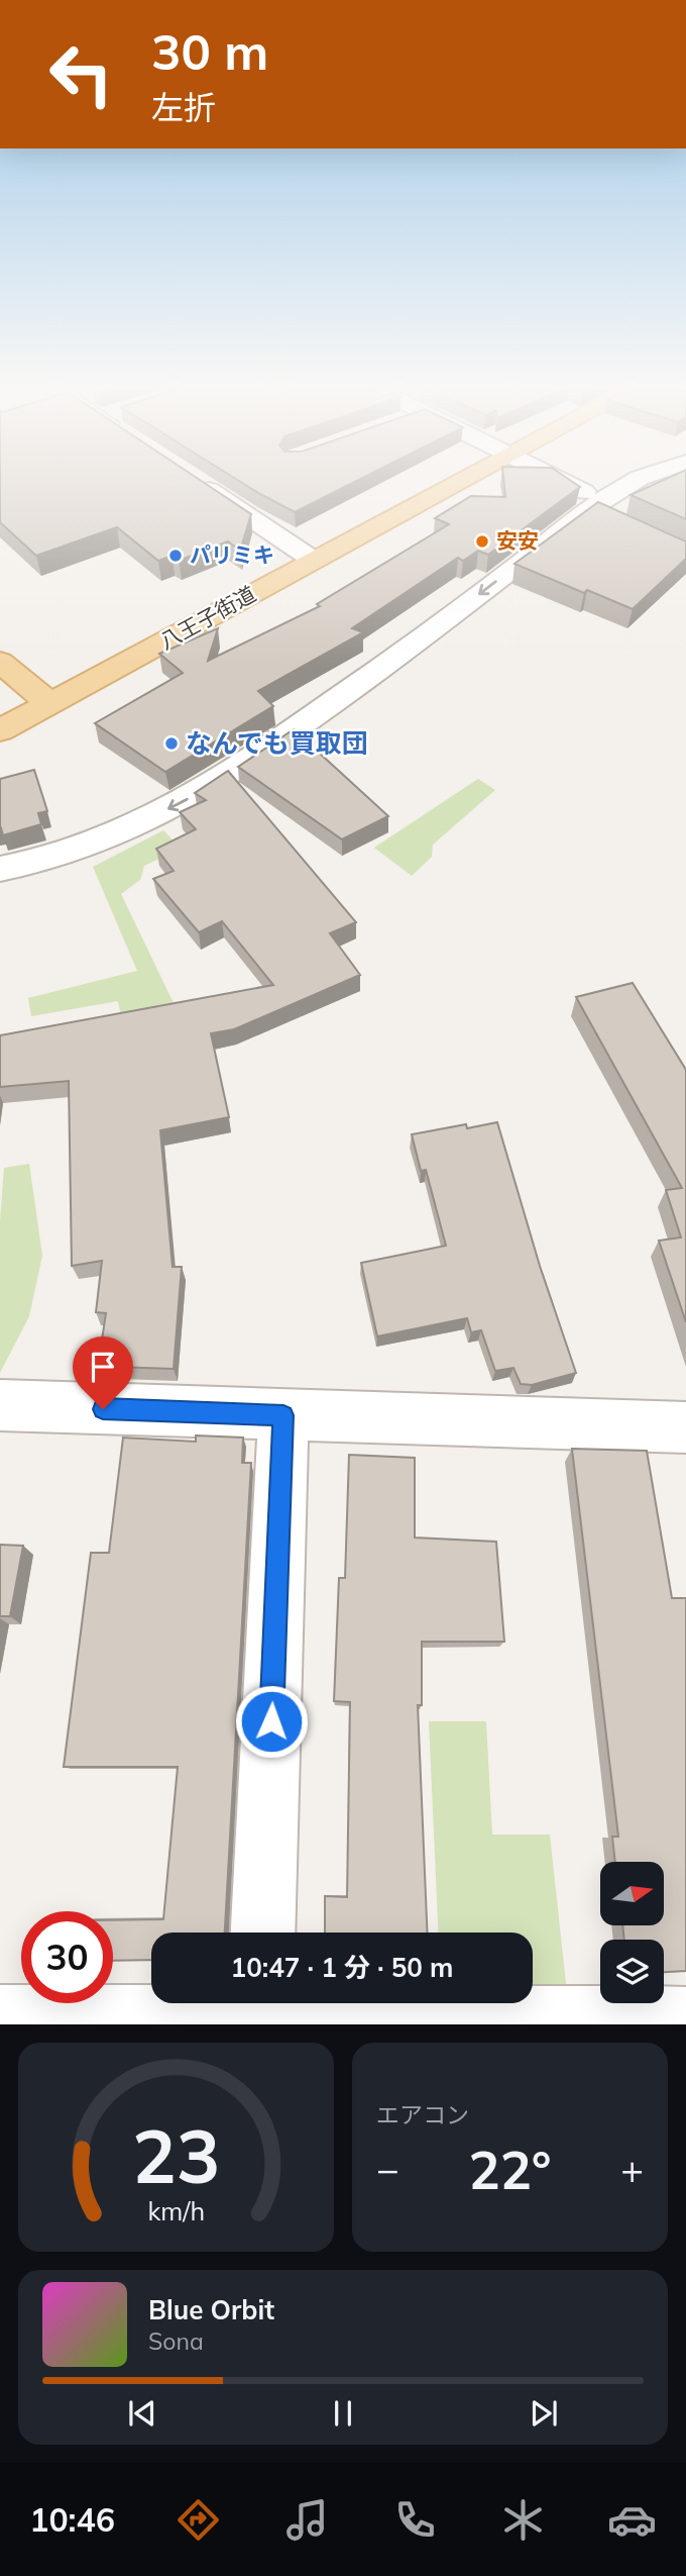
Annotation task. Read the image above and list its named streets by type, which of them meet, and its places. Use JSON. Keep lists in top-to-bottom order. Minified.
{"streets":{"main road":["八王子街道"]},"places":["安安","パリミキ","なんでも買取団"],"north":"right","page":{"turn":["30 m","左折"],"limit":"30","trip":"10:47 · 1 分 · 50 m","tile":"エアコン","heat":["−","22°","+"],"song":["Blue Orbit","Sona"],"tabs":"10:46","gauge":["23","km/h"]}}
